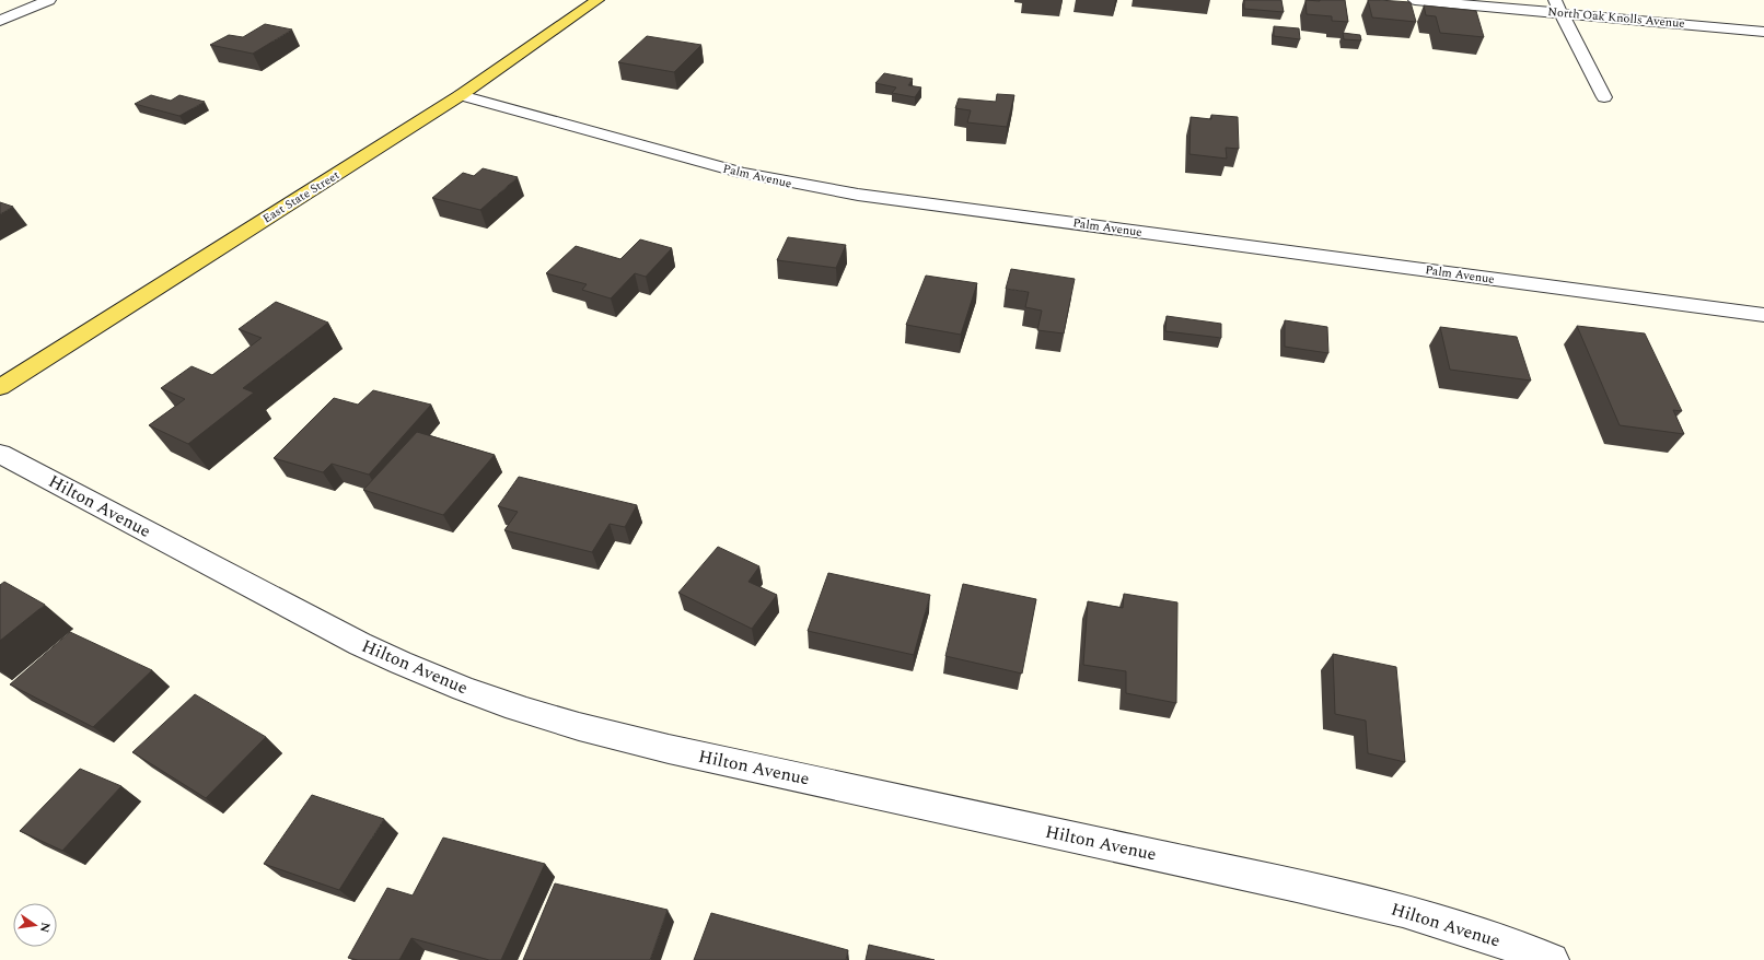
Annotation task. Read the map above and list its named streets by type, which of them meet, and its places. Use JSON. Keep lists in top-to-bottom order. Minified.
{"streets":{"main road":["East State Street"],"street":["North Oak Knolls Avenue","Palm Avenue","Hilton Avenue"]},"crossings":[["Palm Avenue","East State Street"]],"north":"right"}
